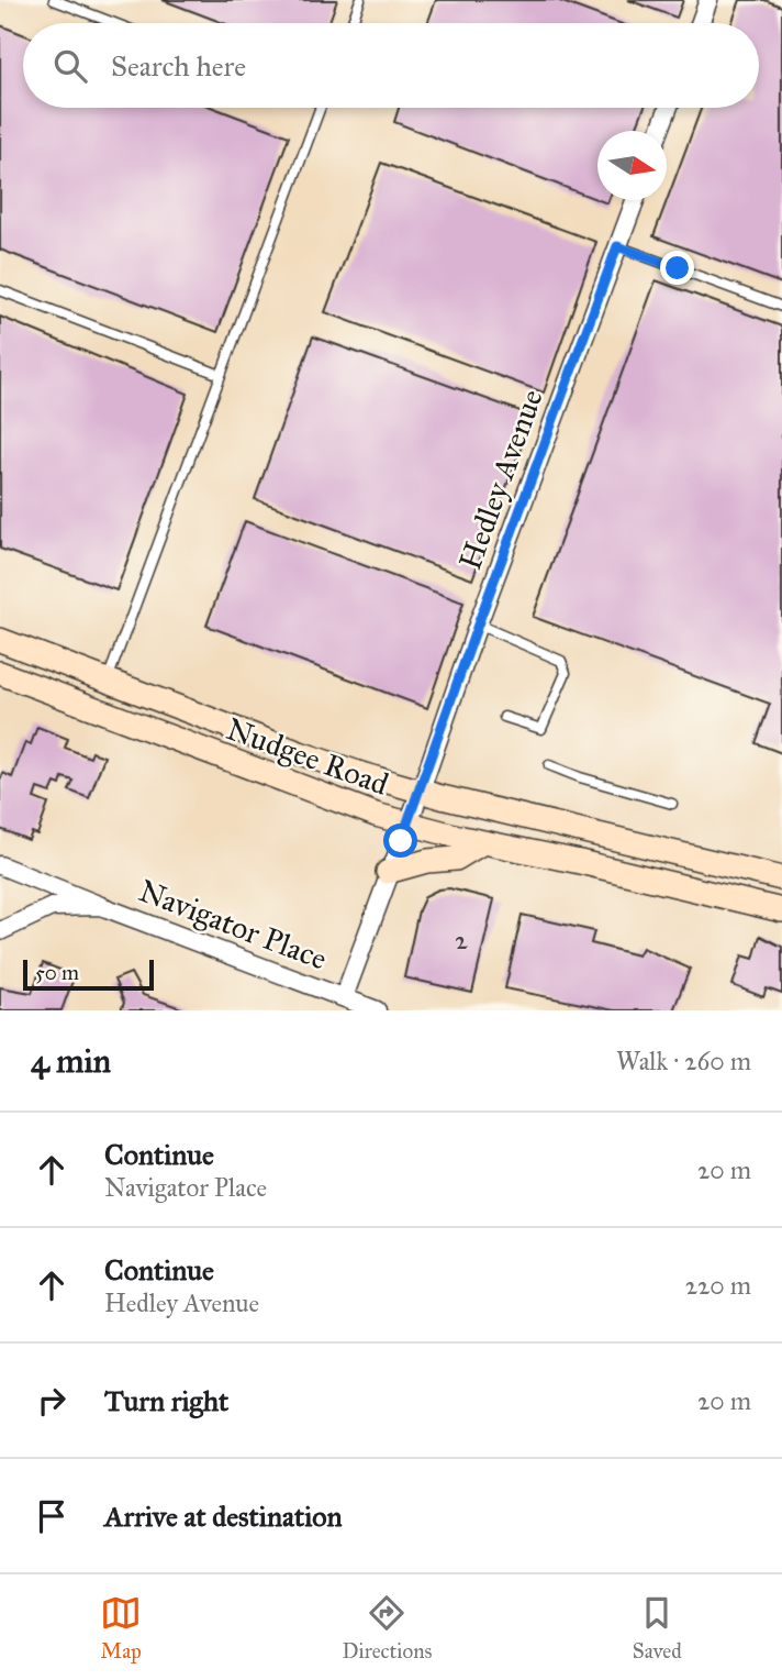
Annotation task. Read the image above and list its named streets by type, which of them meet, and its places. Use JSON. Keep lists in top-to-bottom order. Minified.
{"streets":{"main road":["Nudgee Road"],"street":["Hedley Avenue","Navigator Place"]},"crossings":[["Hedley Avenue","Nudgee Road"],["Hedley Avenue","Navigator Place"],["Nudgee Road","Navigator Place"]],"house_numbers":["2"],"scale_bar":"50 m","north":"right","page":{"search":"Search here","scale":"50 m","heading":["4 min","Walk · 260 m"],"list":[["Continue","Navigator Place","20 m"],["Continue","Hedley Avenue","220 m"],["Turn right","20 m"],"Arrive at destination"],"nav":["Map","Directions","Saved"]}}
